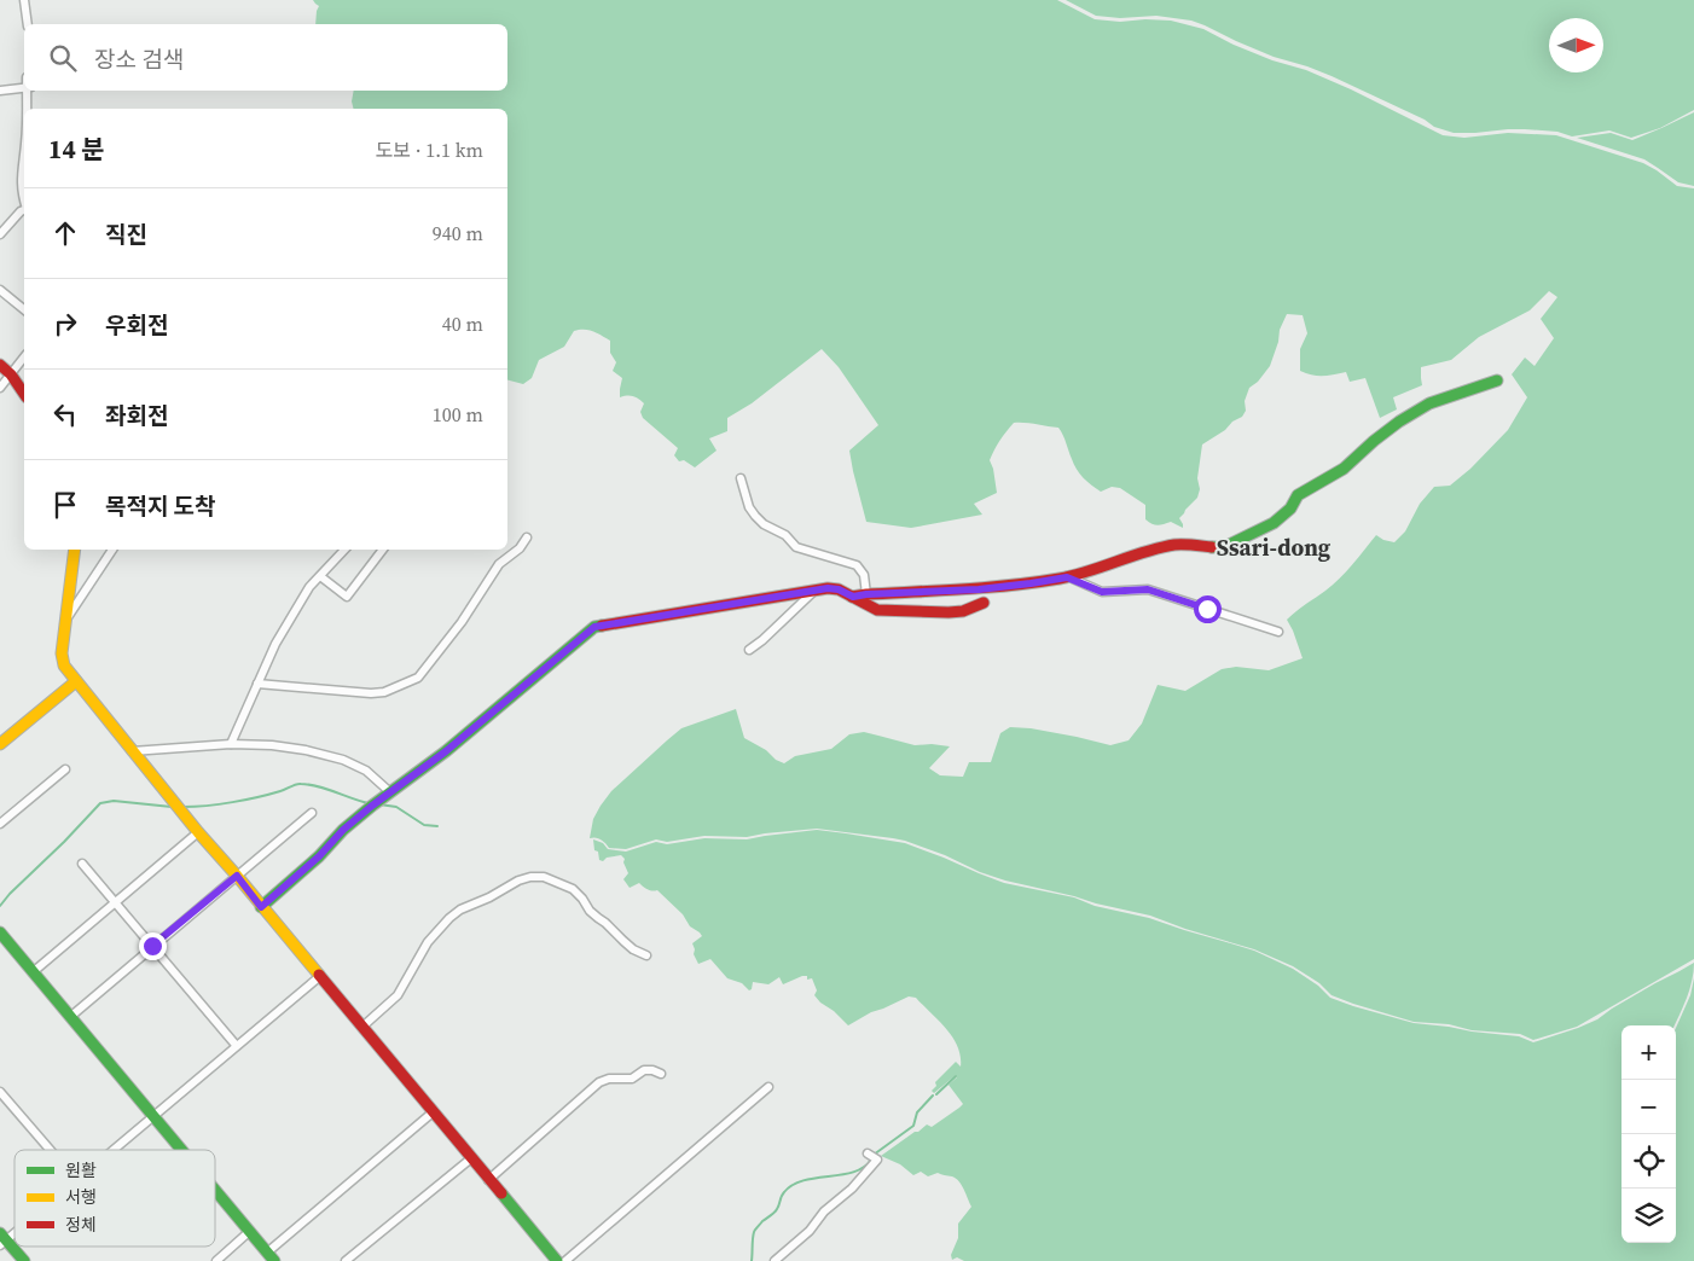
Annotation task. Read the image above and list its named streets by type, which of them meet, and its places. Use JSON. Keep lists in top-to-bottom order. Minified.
{"districts":["Ssari-dong"],"legend":["원활","서행","정체"],"north":"right","page":{"search":"장소 검색","heading":["14 분","도보 · 1.1 km"],"list":[["직진","940 m"],["우회전","40 m"],["좌회전","100 m"],"목적지 도착"],"map_buttons":["+","−"]}}
